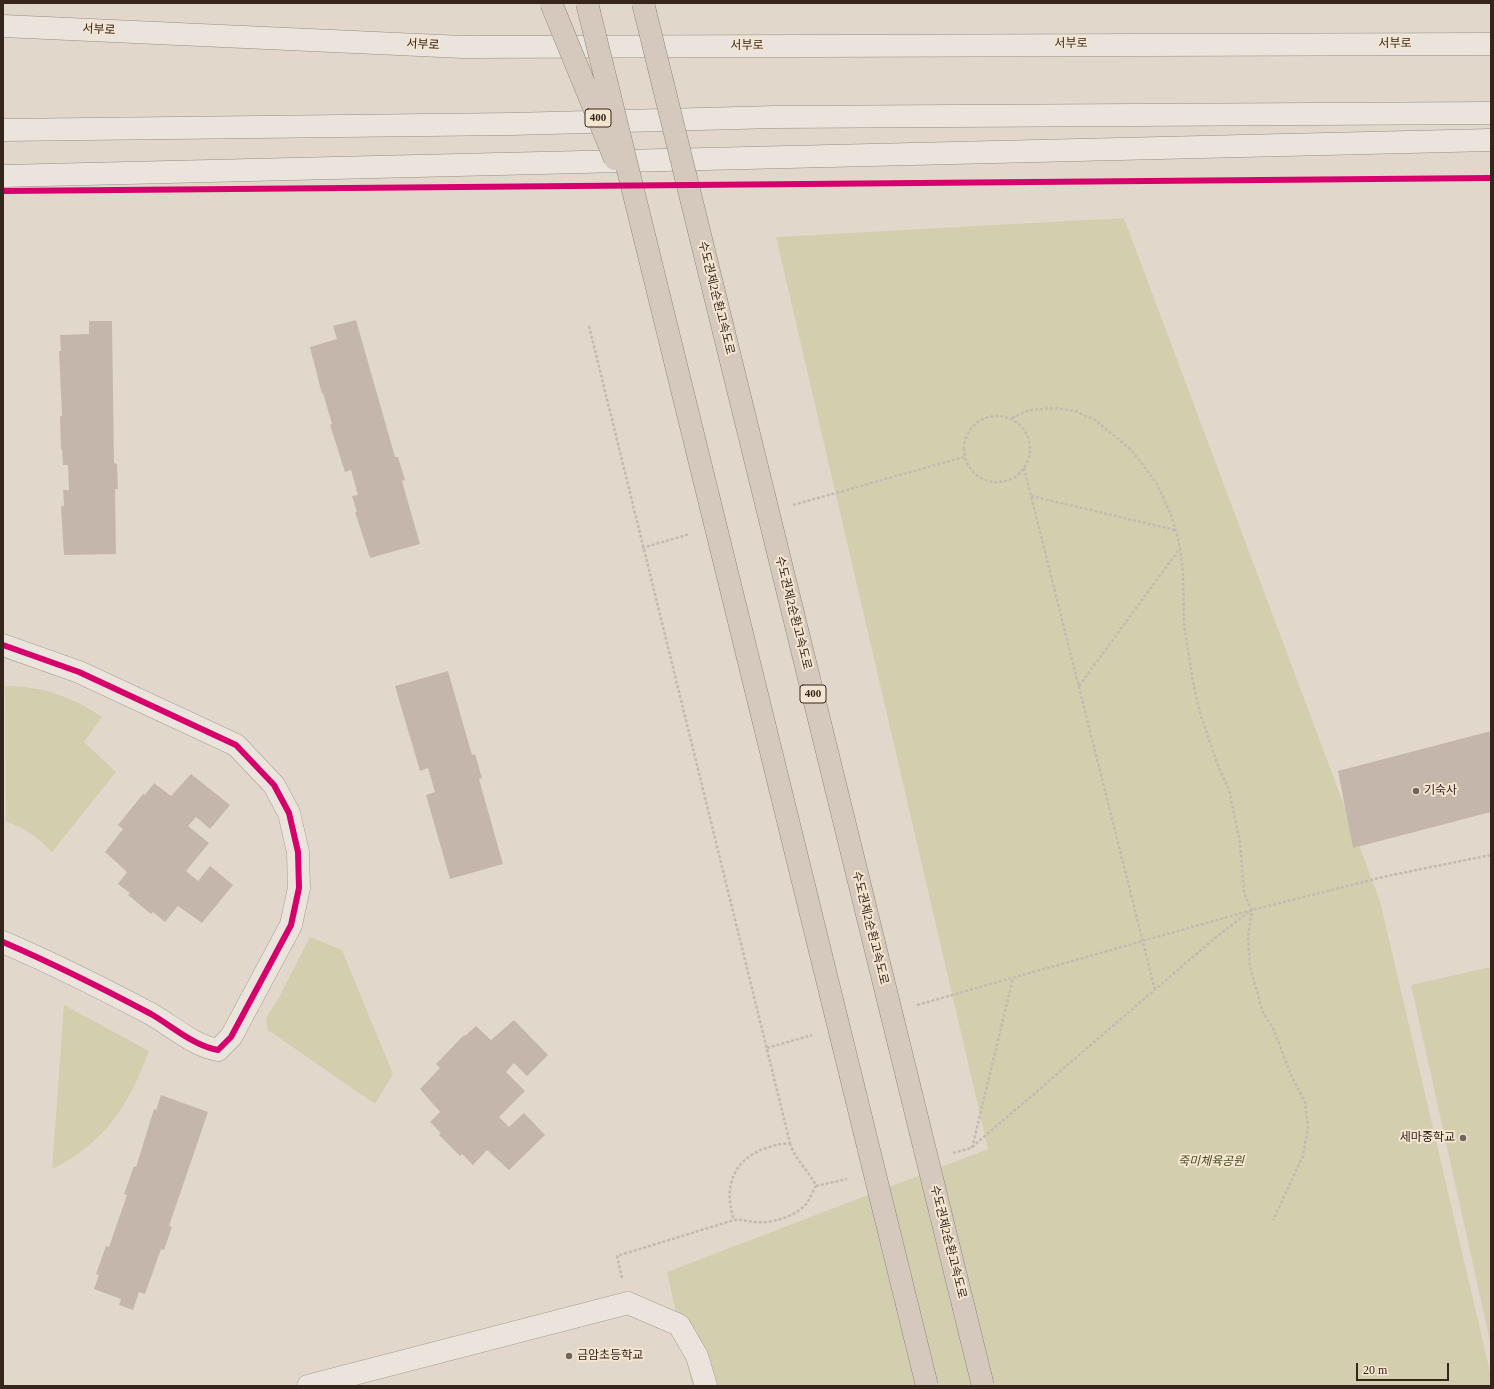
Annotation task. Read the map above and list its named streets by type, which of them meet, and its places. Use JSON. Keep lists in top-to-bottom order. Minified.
{"streets":{"highway":["400","수도권제2순환고속도로"],"main road":["서부로"]},"parks":["죽미체육공원"],"places":["기숙사","세마중학교","금암초등학교"],"scale_bar":"20 m"}
